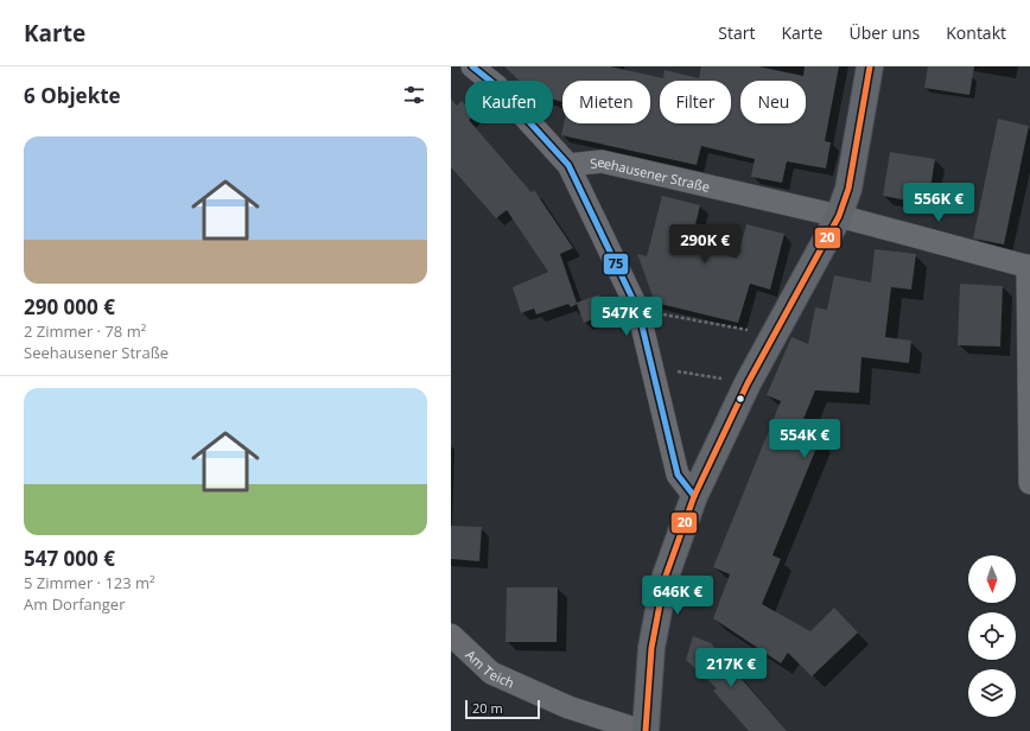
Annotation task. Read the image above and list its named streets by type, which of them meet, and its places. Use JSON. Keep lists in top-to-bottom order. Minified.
{"streets":{"street":["Seehausener Straße","Am Teich"]},"lines":["transit line 75","transit line 20"],"scale_bar":"20 m","north":"bottom","page":{"header":"Karte","nav":["Start","Karte","Über uns","Kontakt"],"heading":"6 Objekte","chip":["Kaufen","Mieten","Filter","Neu"],"list":[{"name":"290 000 €","note":"2 Zimmer · 78 m² · Seehausener Straße"},{"name":"547 000 €","note":"5 Zimmer · 123 m² · Am Dorfanger"}],"price":["556K €","290K €","547K €","554K €","646K €","217K €"],"scale":"20 m"}}
